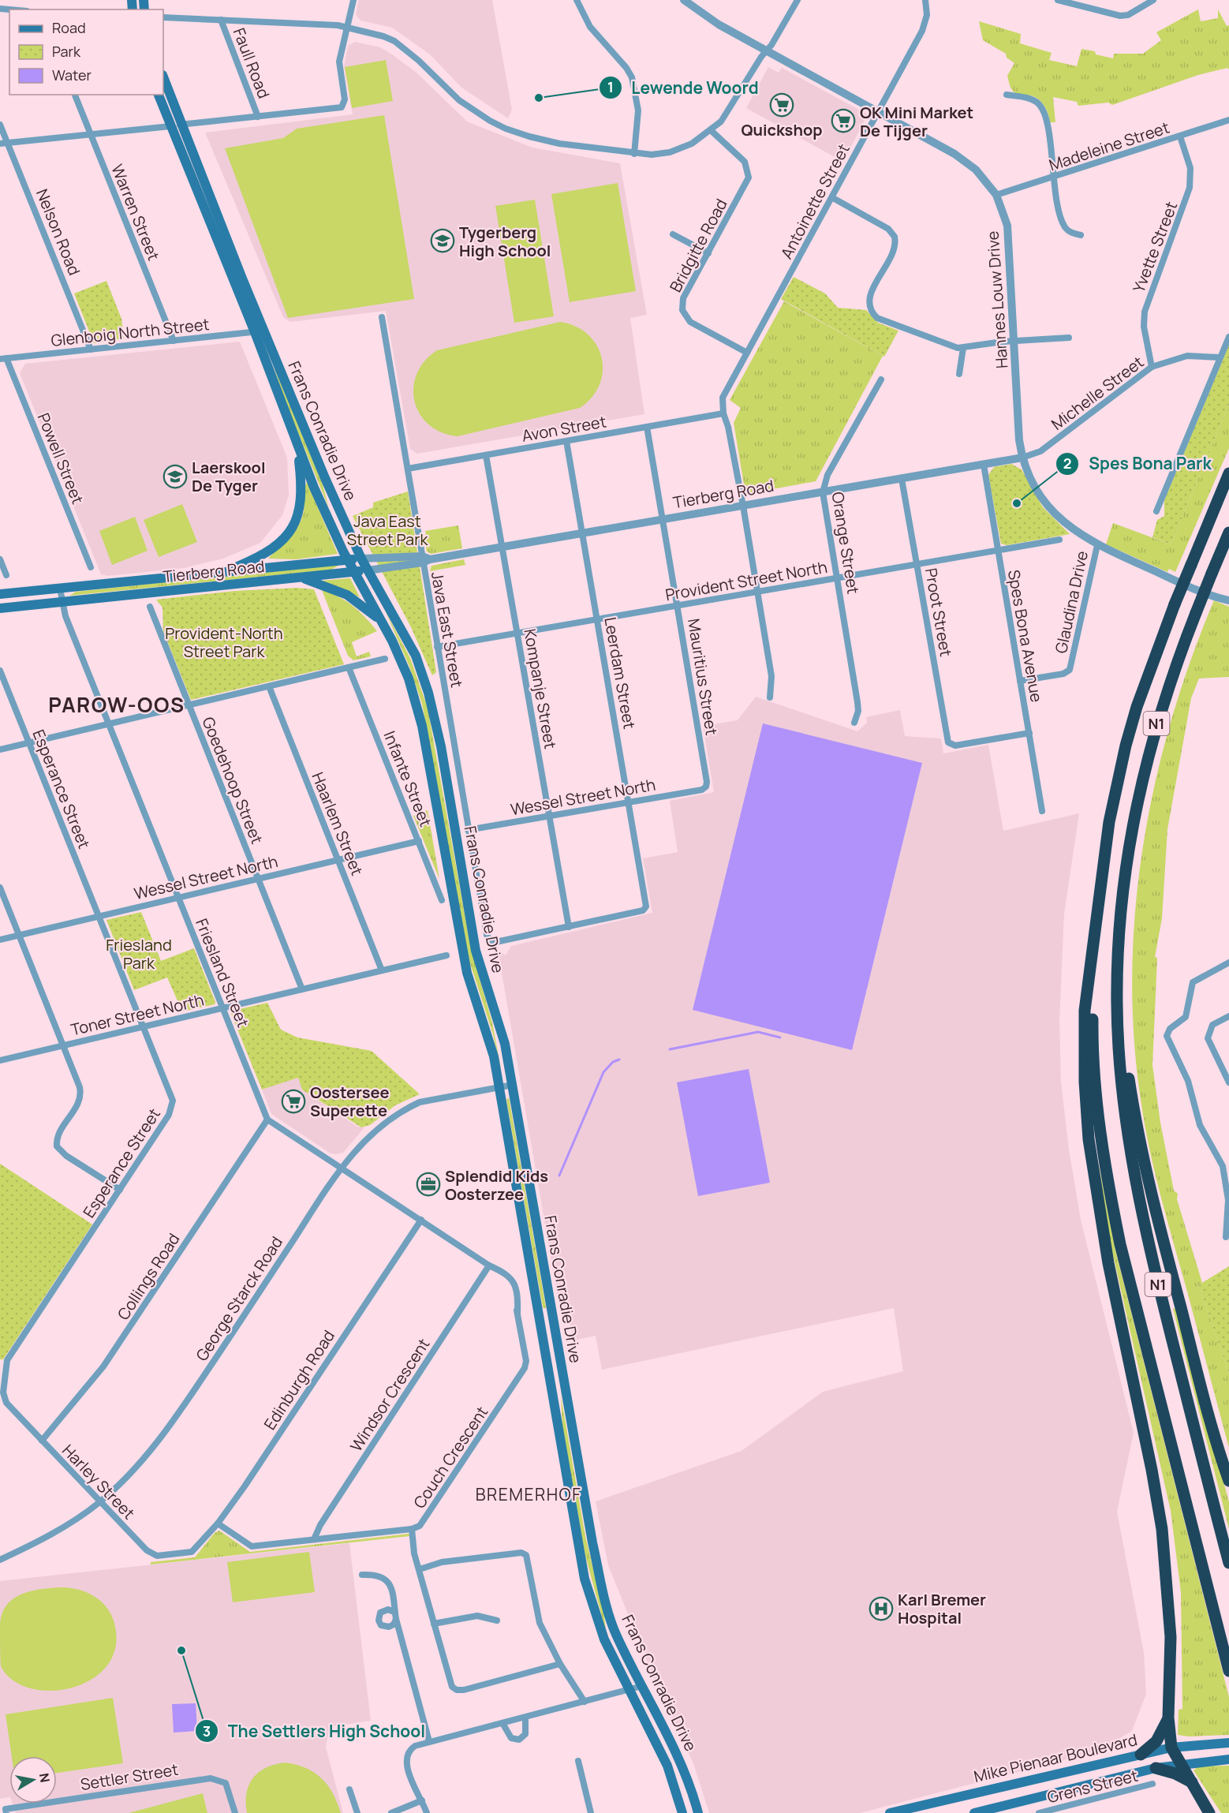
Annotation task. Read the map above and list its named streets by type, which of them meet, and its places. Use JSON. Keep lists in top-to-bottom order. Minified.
{"streets":{"highway":["N1"],"main road":["Frans Conradie Drive","Tierberg Road","Mike Pienaar Boulevard"],"street":["Faull Road","Madeleine Street","Antoinette Street","Warren Street","Nelson Road","Bridgitte Road","Yvette Street","Hannes Louw Drive","Glenboig North Street","Michelle Street","Avon Street","Powell Street","Orange Street","Provident Street North","Glaudina Drive","Proot Street","Java East Street","Spes Bona Avenue","Leerdam Street","Mauritius Street","Kompanje Street","Infante Street","Goedehoop Street","Esperance Street","Wessel Street North","Haarlem Street","Friesland Street","Toner Street North","Collings Road","George Starck Road","Edinburgh Road","Windsor Crescent","Couch Crescent","Harley Street","Settler Street","Grens Street"]},"crossings":[["Madeleine Street","Yvette Street"],["Madeleine Street","Hannes Louw Drive"],["Antoinette Street","Bridgitte Road"],["Antoinette Street","Hannes Louw Drive"],["Antoinette Street","Avon Street"],["Warren Street","Glenboig North Street"],["Nelson Road","Glenboig North Street"],["Yvette Street","Michelle Street"],["Hannes Louw Drive","Michelle Street"],["Hannes Louw Drive","Tierberg Road"],["Hannes Louw Drive","Glaudina Drive"],["Glenboig North Street","Frans Conradie Drive"],["Glenboig North Street","Powell Street"],["Michelle Street","Tierberg Road"],["Avon Street","Java East Street"],["Avon Street","Leerdam Street"],["Avon Street","Mauritius Street"],["Avon Street","Kompanje Street"],["Frans Conradie Drive","Tierberg Road"],["Frans Conradie Drive","George Starck Road"],["Tierberg Road","Orange Street"],["Tierberg Road","Proot Street"],["Tierberg Road","Java East Street"],["Tierberg Road","Spes Bona Avenue"],["Tierberg Road","Leerdam Street"],["Tierberg Road","Mauritius Street"],["Tierberg Road","Kompanje Street"],["Tierberg Road","Friesland Street"],["Orange Street","Provident Street North"],["Provident Street North","Proot Street"],["Provident Street North","Java East Street"],["Provident Street North","Spes Bona Avenue"],["Provident Street North","Leerdam Street"],["Provident Street North","Mauritius Street"],["Provident Street North","Kompanje Street"],["Glaudina Drive","Spes Bona Avenue"],["Proot Street","Spes Bona Avenue"],["Java East Street","Leerdam Street"],["Java East Street","Kompanje Street"],["Java East Street","Wessel Street North"],["Leerdam Street","Kompanje Street"],["Leerdam Street","Wessel Street North"],["Mauritius Street","Wessel Street North"],["Kompanje Street","Wessel Street North"],["Infante Street","Wessel Street North"],["Goedehoop Street","Wessel Street North"],["Goedehoop Street","Toner Street North"],["Esperance Street","Wessel Street North"],["Esperance Street","Toner Street North"],["Esperance Street","Harley Street"],["Wessel Street North","Haarlem Street"],["Wessel Street North","Friesland Street"],["Haarlem Street","Toner Street North"],["Friesland Street","Toner Street North"],["Friesland Street","Collings Road"],["Collings Road","Harley Street"],["George Starck Road","Harley Street"],["Edinburgh Road","Couch Crescent"],["Edinburgh Road","Harley Street"],["Windsor Crescent","Couch Crescent"]],"districts":["PAROW-OOS","BREMERHOF"],"parks":["Java East Street Park","Provident-North Street Park","Friesland Park"],"places":{"other":["Lewende Woord","Spes Bona Park","The Settlers High School"],"supermarket":["Quickshop","OK Mini Market De Tijger","Oostersee Superette"],"school or university":["Tygerberg High School","Laerskool De Tyger"],"office":["Splendid Kids Oosterzee"],"hospital":["Karl Bremer Hospital"]},"legend":["Road","Park","Water"],"north":"right"}
